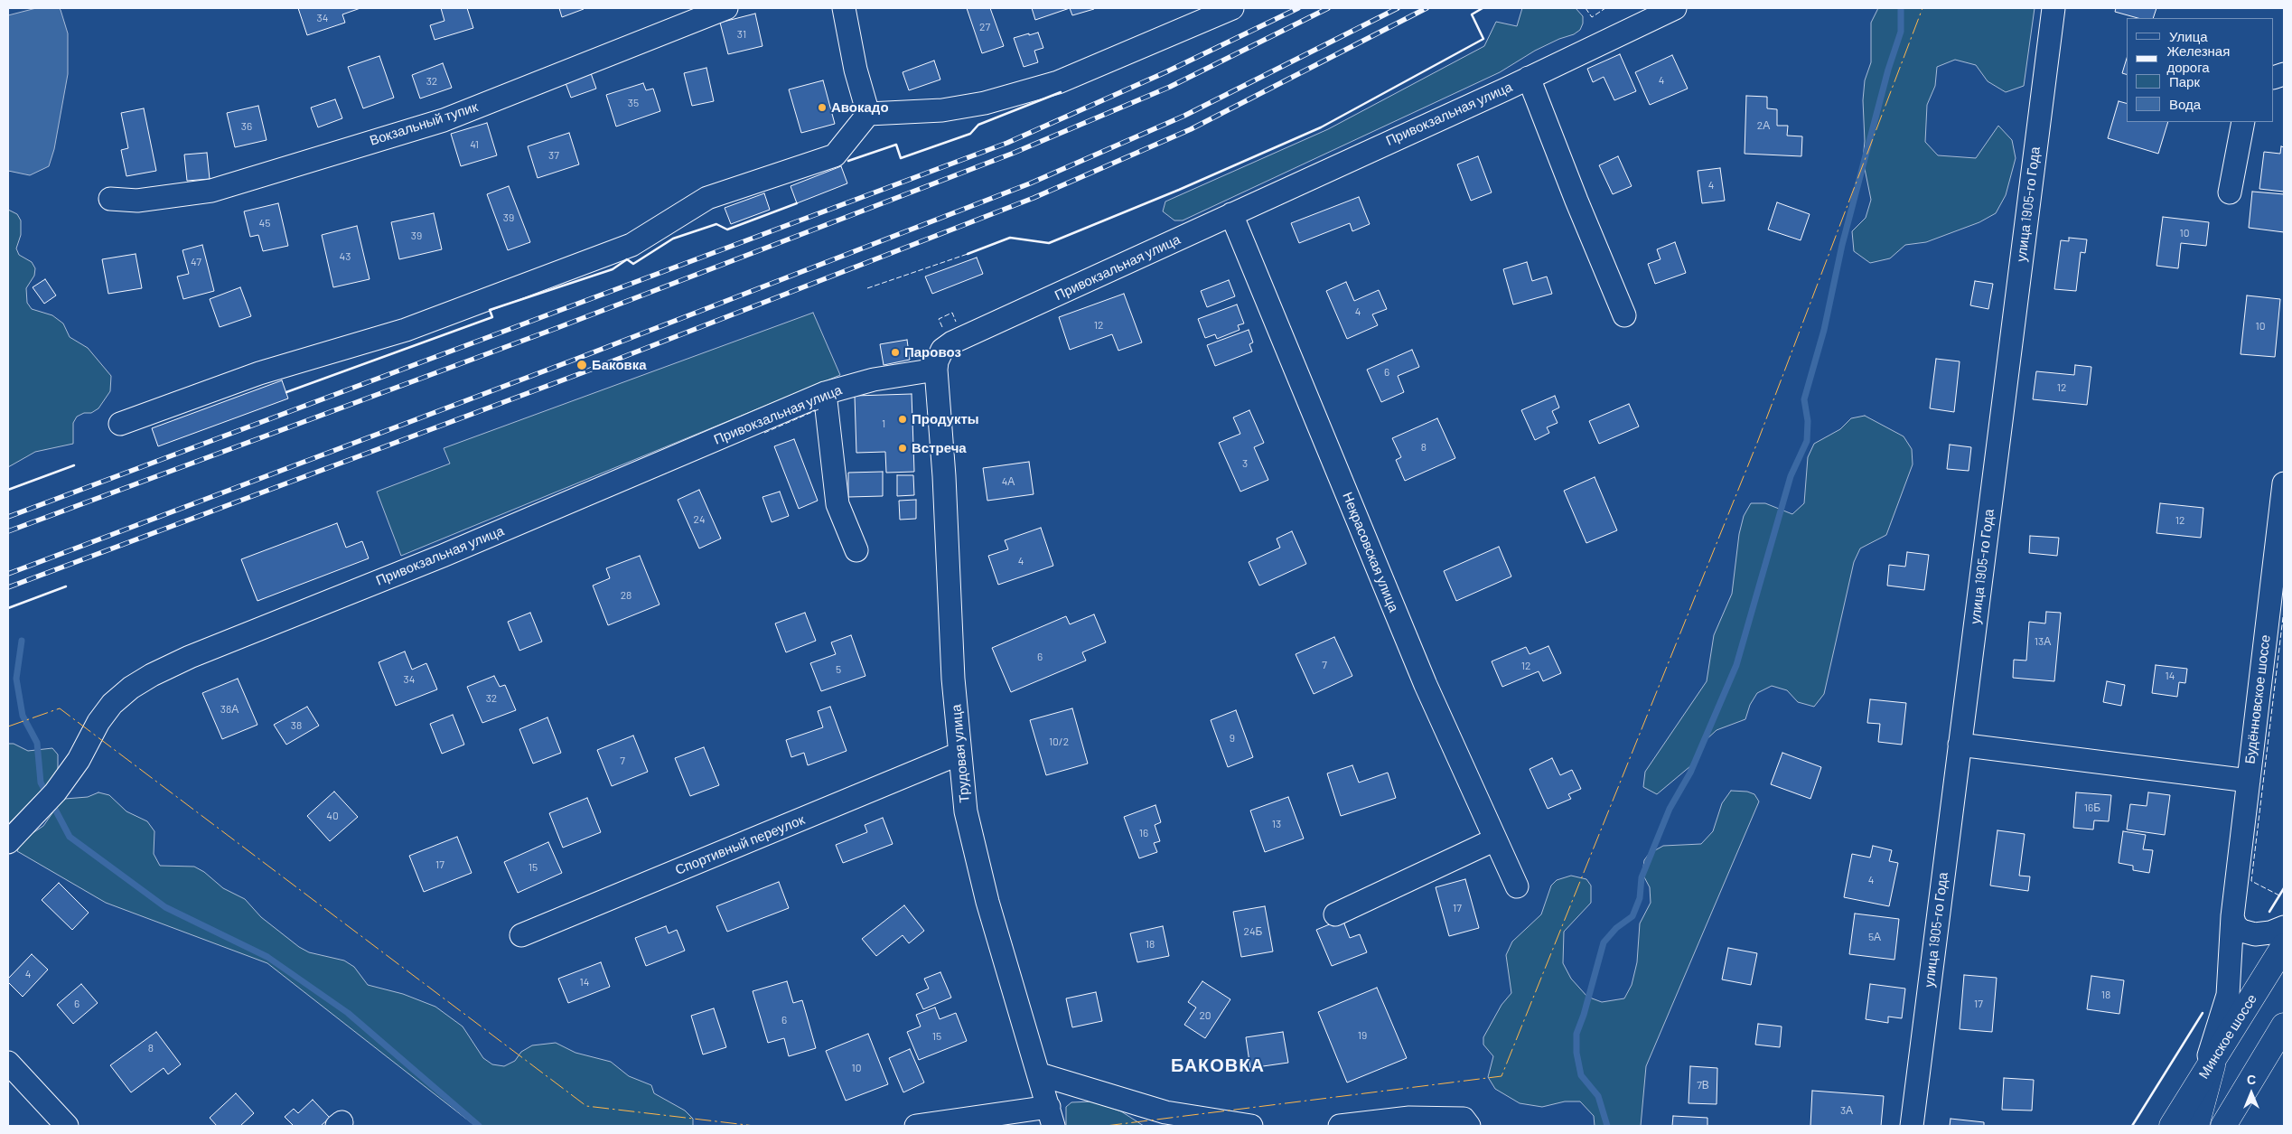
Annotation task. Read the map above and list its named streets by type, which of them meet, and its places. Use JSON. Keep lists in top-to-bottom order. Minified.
{"streets":{"main road":["Минское шоссе"],"street":["Привокзальная улица","Вокзальный тупик","улица 1905-го Года","Некрасовская улица","Будённовское шоссе","Трудовая улица","Спортивный переулок"]},"crossings":[["Привокзальная улица","Некрасовская улица"],["Привокзальная улица","Трудовая улица"],["Будённовское шоссе","Минское шоссе"],["Трудовая улица","Спортивный переулок"]],"districts":["БАКОВКА"],"places":["Авокадо","Паровоз","Баковка","Продукты","Встреча"],"house_numbers":["34","27","31","4","32","35","2А","36","41","37","4","39","45","10","39","43","47","4","12","10","6","12","1","8","3","4А","24","12","4","28","13А","6","7","12","5","14","34","32","38А","38","9","10/2","7","16Б","40","13","16","17","15","4","17","24Б","5А","18","4","14","18","6","17","20","6","19","15","8","10","7В","3А"],"legend":["Улица","Железная дорога","Парк","Вода"],"north":"top"}
